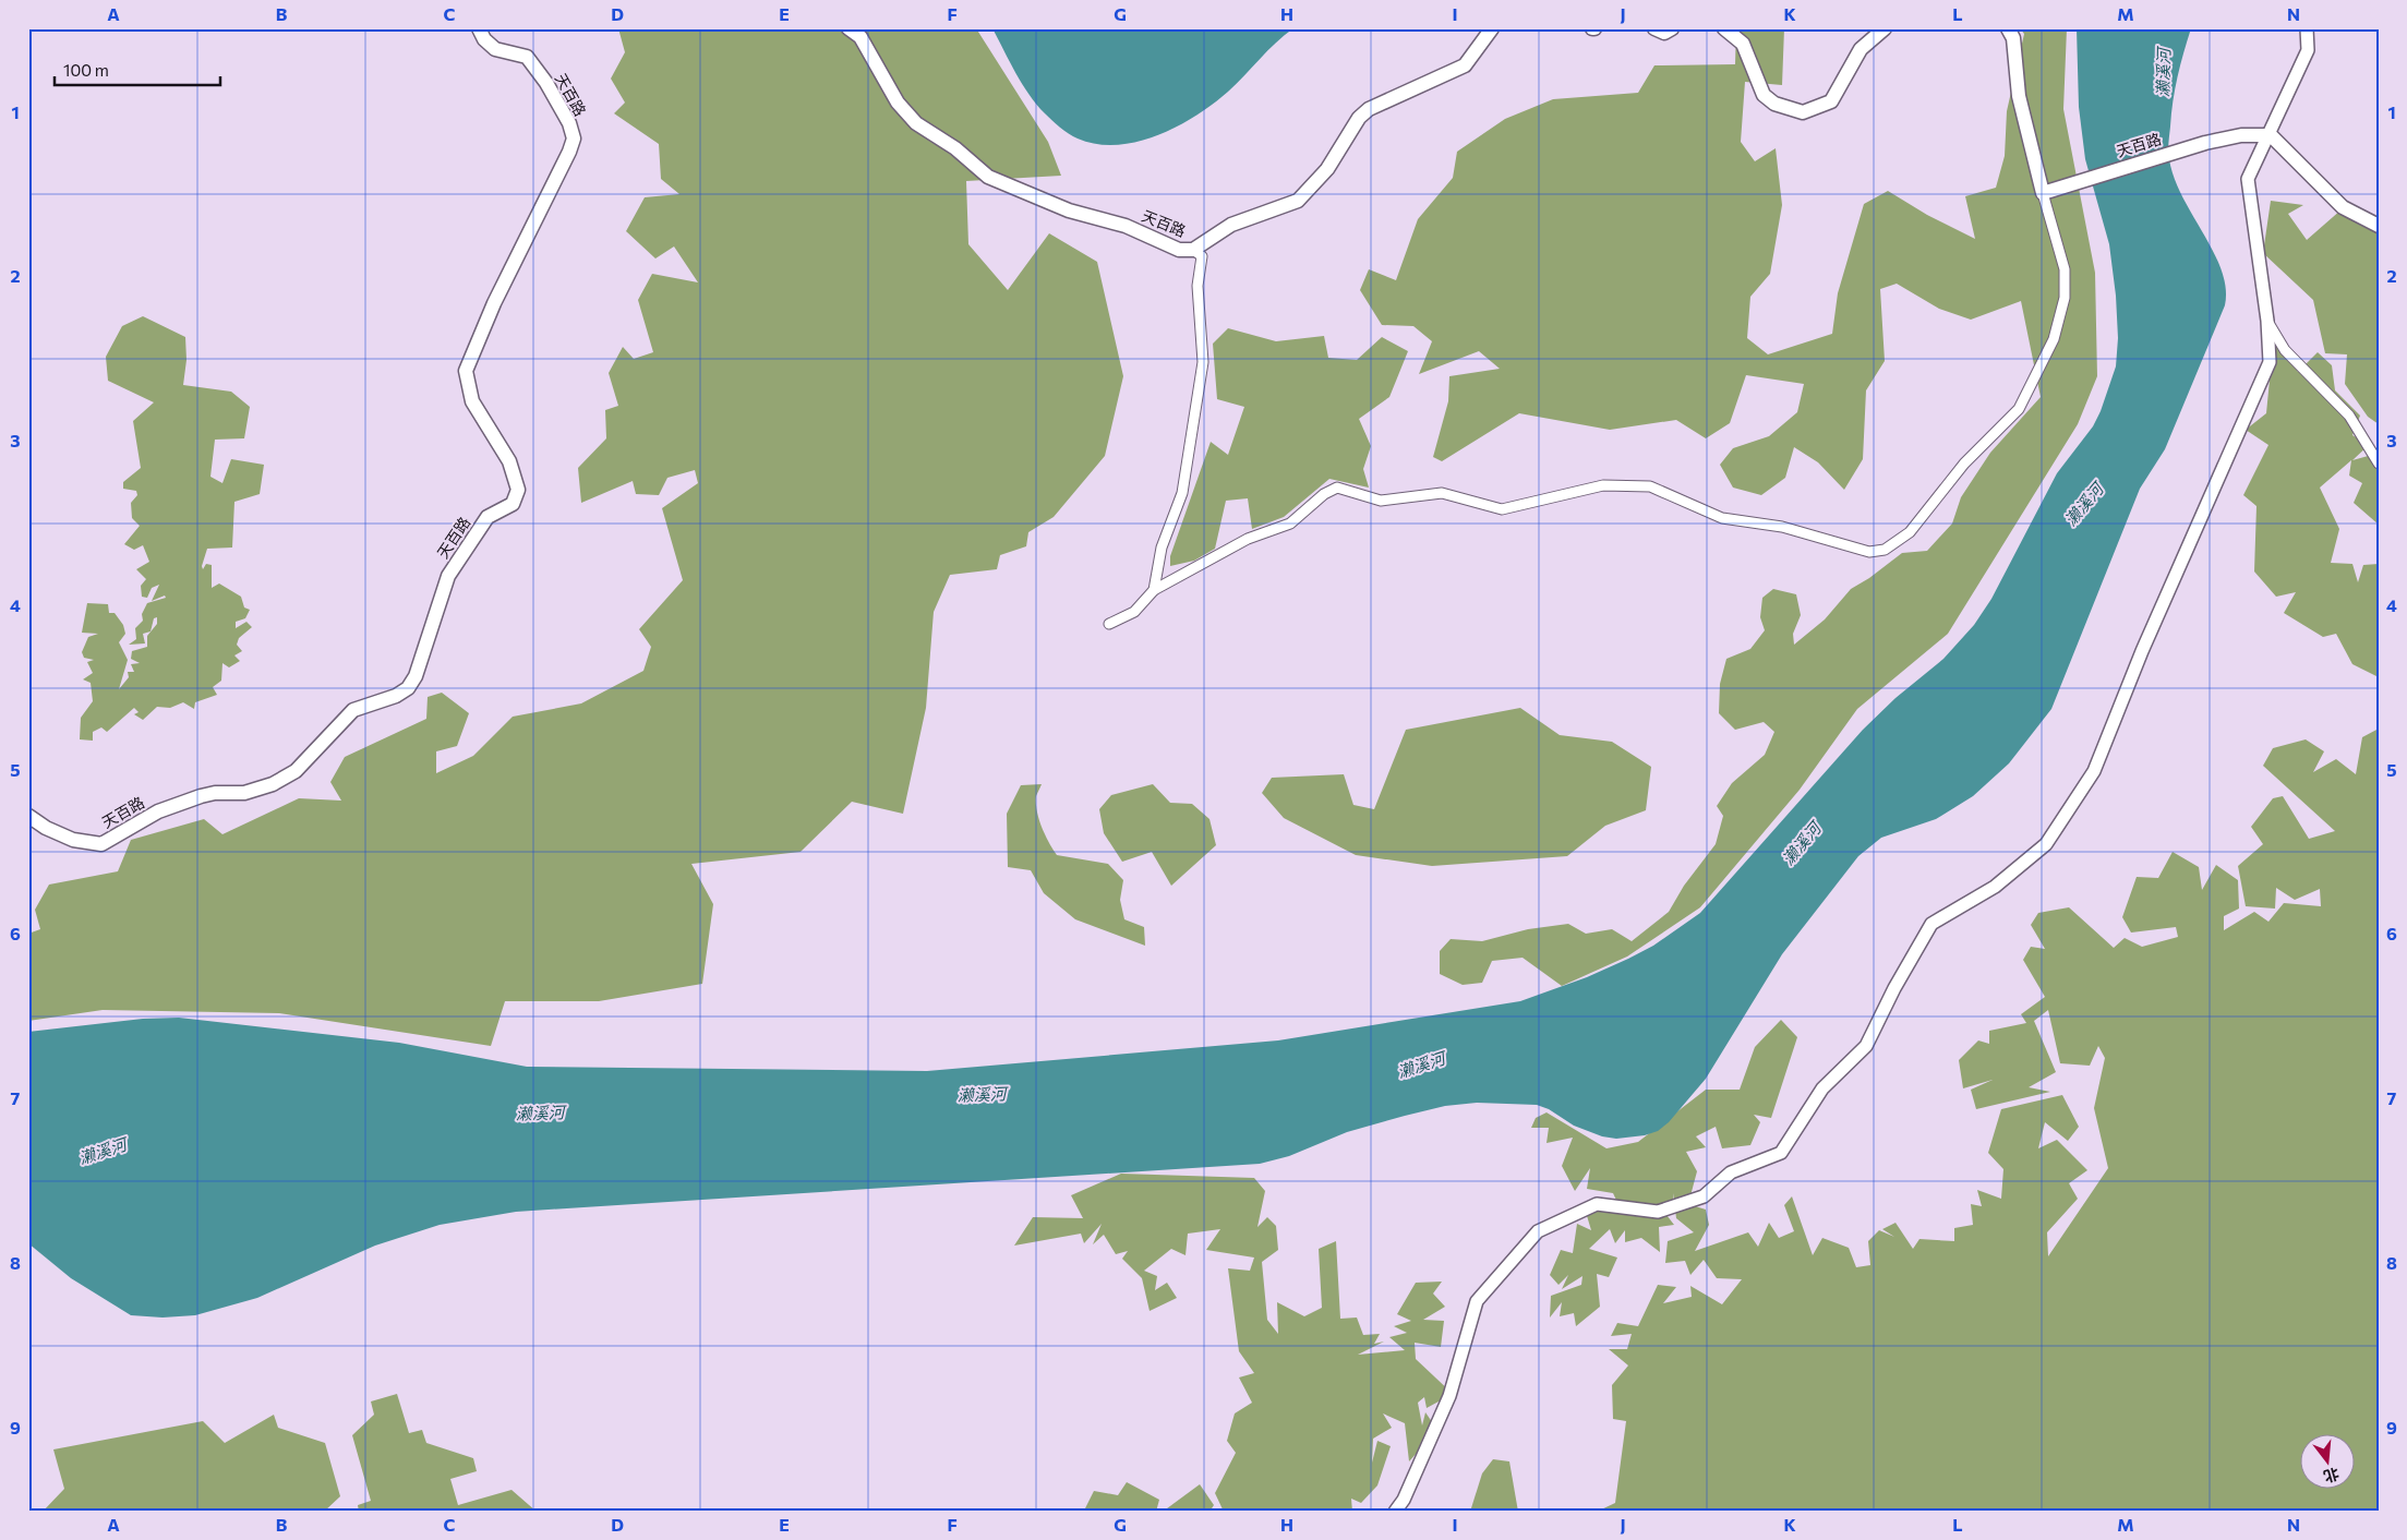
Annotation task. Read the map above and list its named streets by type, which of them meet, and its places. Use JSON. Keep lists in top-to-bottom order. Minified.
{"streets":{"main road":["天百路"]},"water":["濑溪河"],"scale_bar":"100 m","north":"bottom","grid":{"columns":["A","B","C","D","E","F","G","H","I","J","K","L","M","N"],"rows":["1","2","3","4","5","6","7","8","9"]}}
